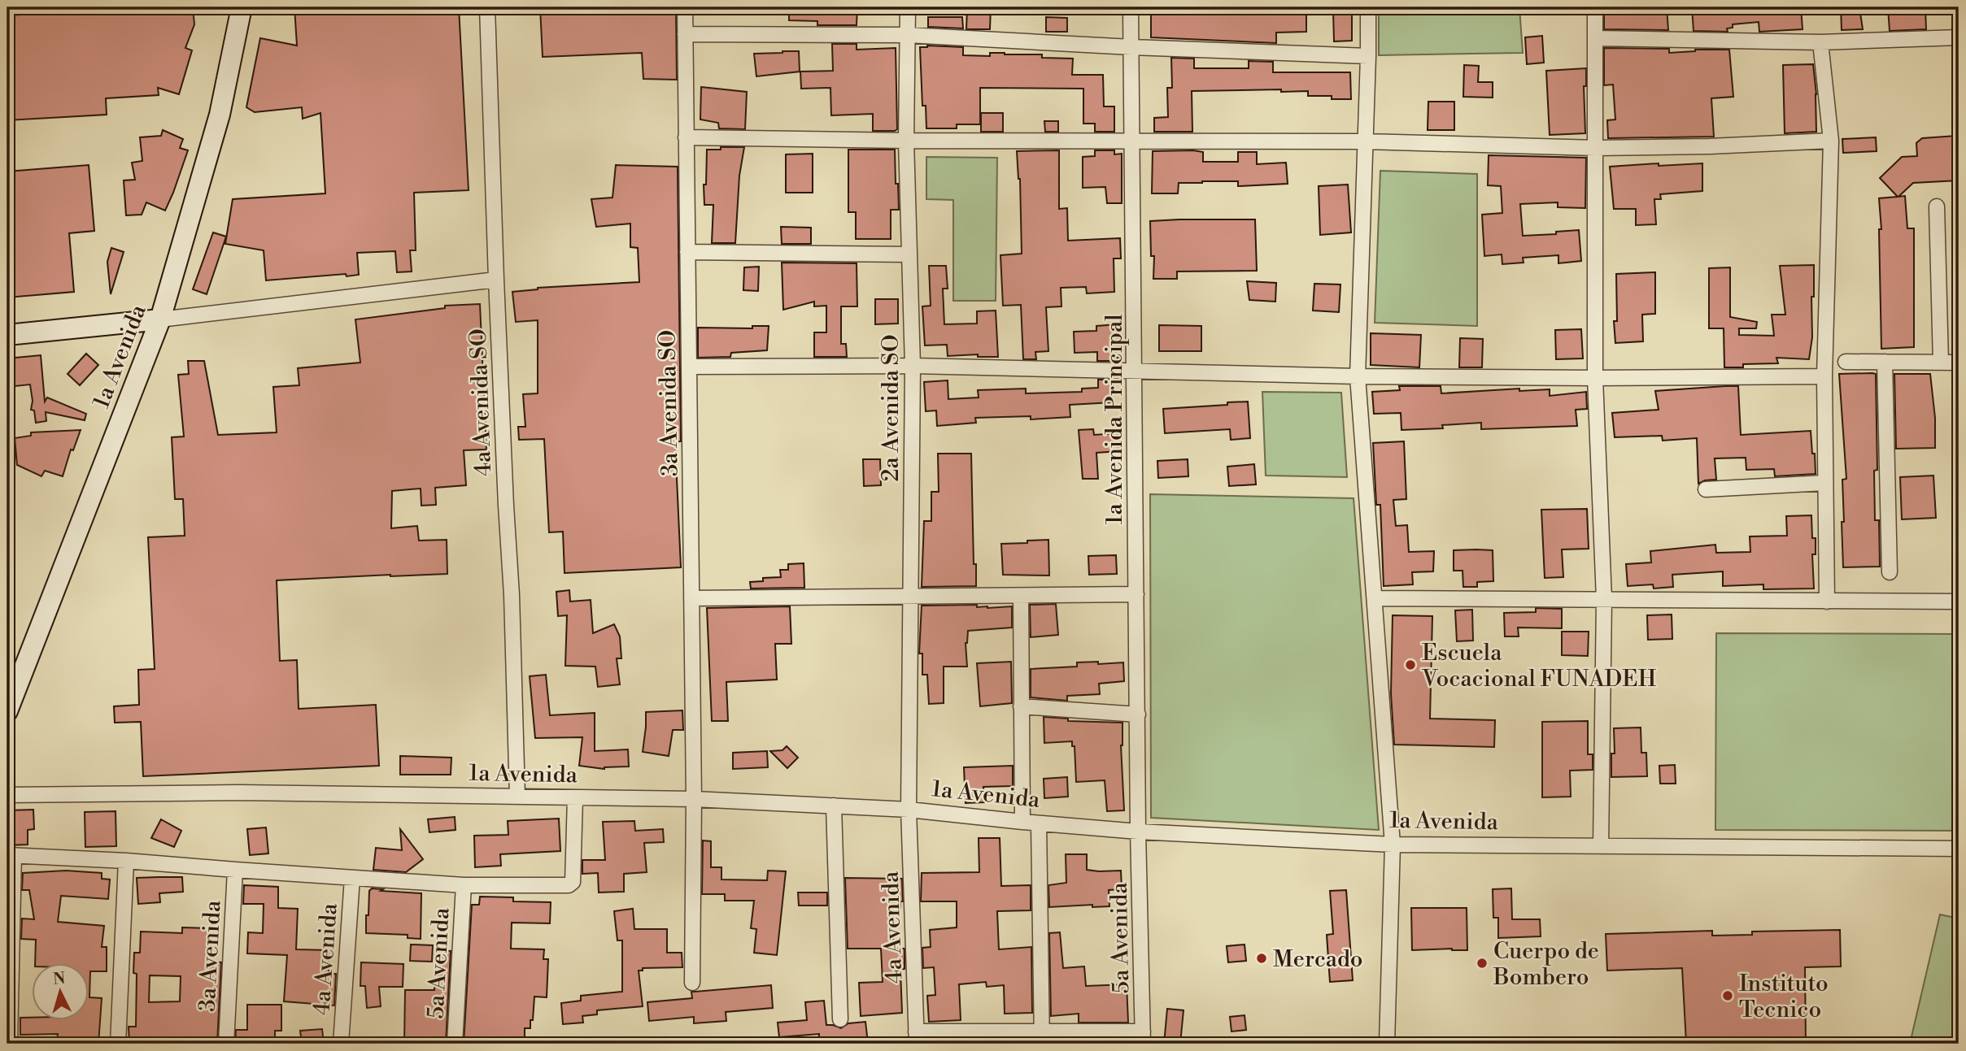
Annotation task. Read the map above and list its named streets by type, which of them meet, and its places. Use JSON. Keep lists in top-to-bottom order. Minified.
{"streets":{"street":["1a Avenida","4a Avenida SO","3a Avenida SO","2a Avenida SO","1a Avenida Principal","4a Avenida","5a Avenida","3a Avenida"]},"crossings":[["1a Avenida","4a Avenida SO"],["1a Avenida","3a Avenida SO"],["1a Avenida","2a Avenida SO"],["1a Avenida","1a Avenida Principal"],["1a Avenida","4a Avenida"],["1a Avenida","5a Avenida"],["2a Avenida SO","4a Avenida"],["1a Avenida Principal","5a Avenida"]],"places":["Escuela Vocacional FUNADEH","Mercado","Cuerpo de Bombero","Instituto Tecnico"],"north":"top"}
